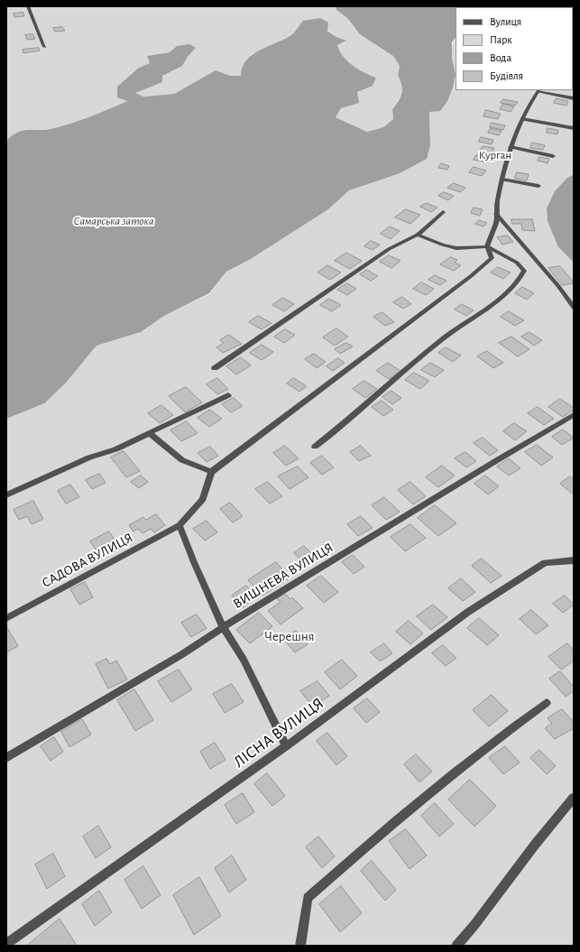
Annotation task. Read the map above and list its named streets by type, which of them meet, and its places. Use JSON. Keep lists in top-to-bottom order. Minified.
{"streets":{"street":["САДОВА ВУЛИЦЯ","ВИШНЕВА ВУЛИЦЯ","ЛІСНА ВУЛИЦЯ"]},"water":["Самарська затока"],"parks":["Курган","Черешня"],"legend":["Вулиця","Парк","Вода","Будівля"]}
